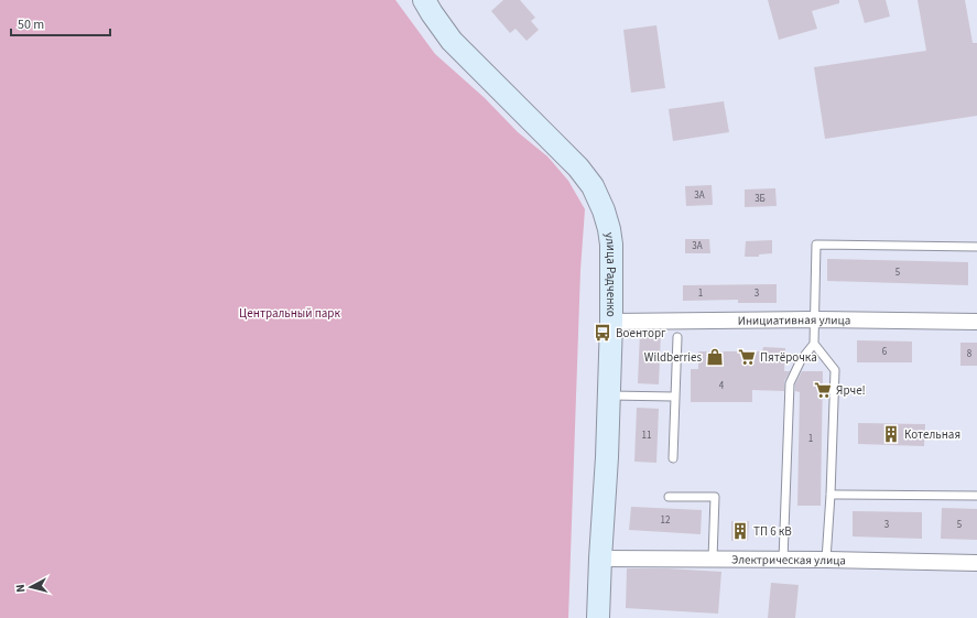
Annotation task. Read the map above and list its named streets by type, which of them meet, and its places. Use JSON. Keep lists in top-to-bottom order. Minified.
{"streets":{"street":["улица Радченко","Инициативная улица","Электрическая улица"]},"crossings":[["улица Радченко","Инициативная улица"],["улица Радченко","Электрическая улица"]],"parks":["Центральный парк"],"places":{"bus stop":["Военторг"],"shop":["Wildberries"],"supermarket":["Пятёрочка","Ярче!"],"building":["Котельная","ТП 6 кВ"]},"house_numbers":["3А","3Б","3А","5","1","3","6","8","4","11","1","12","3","5"],"scale_bar":"50 m","north":"left"}
